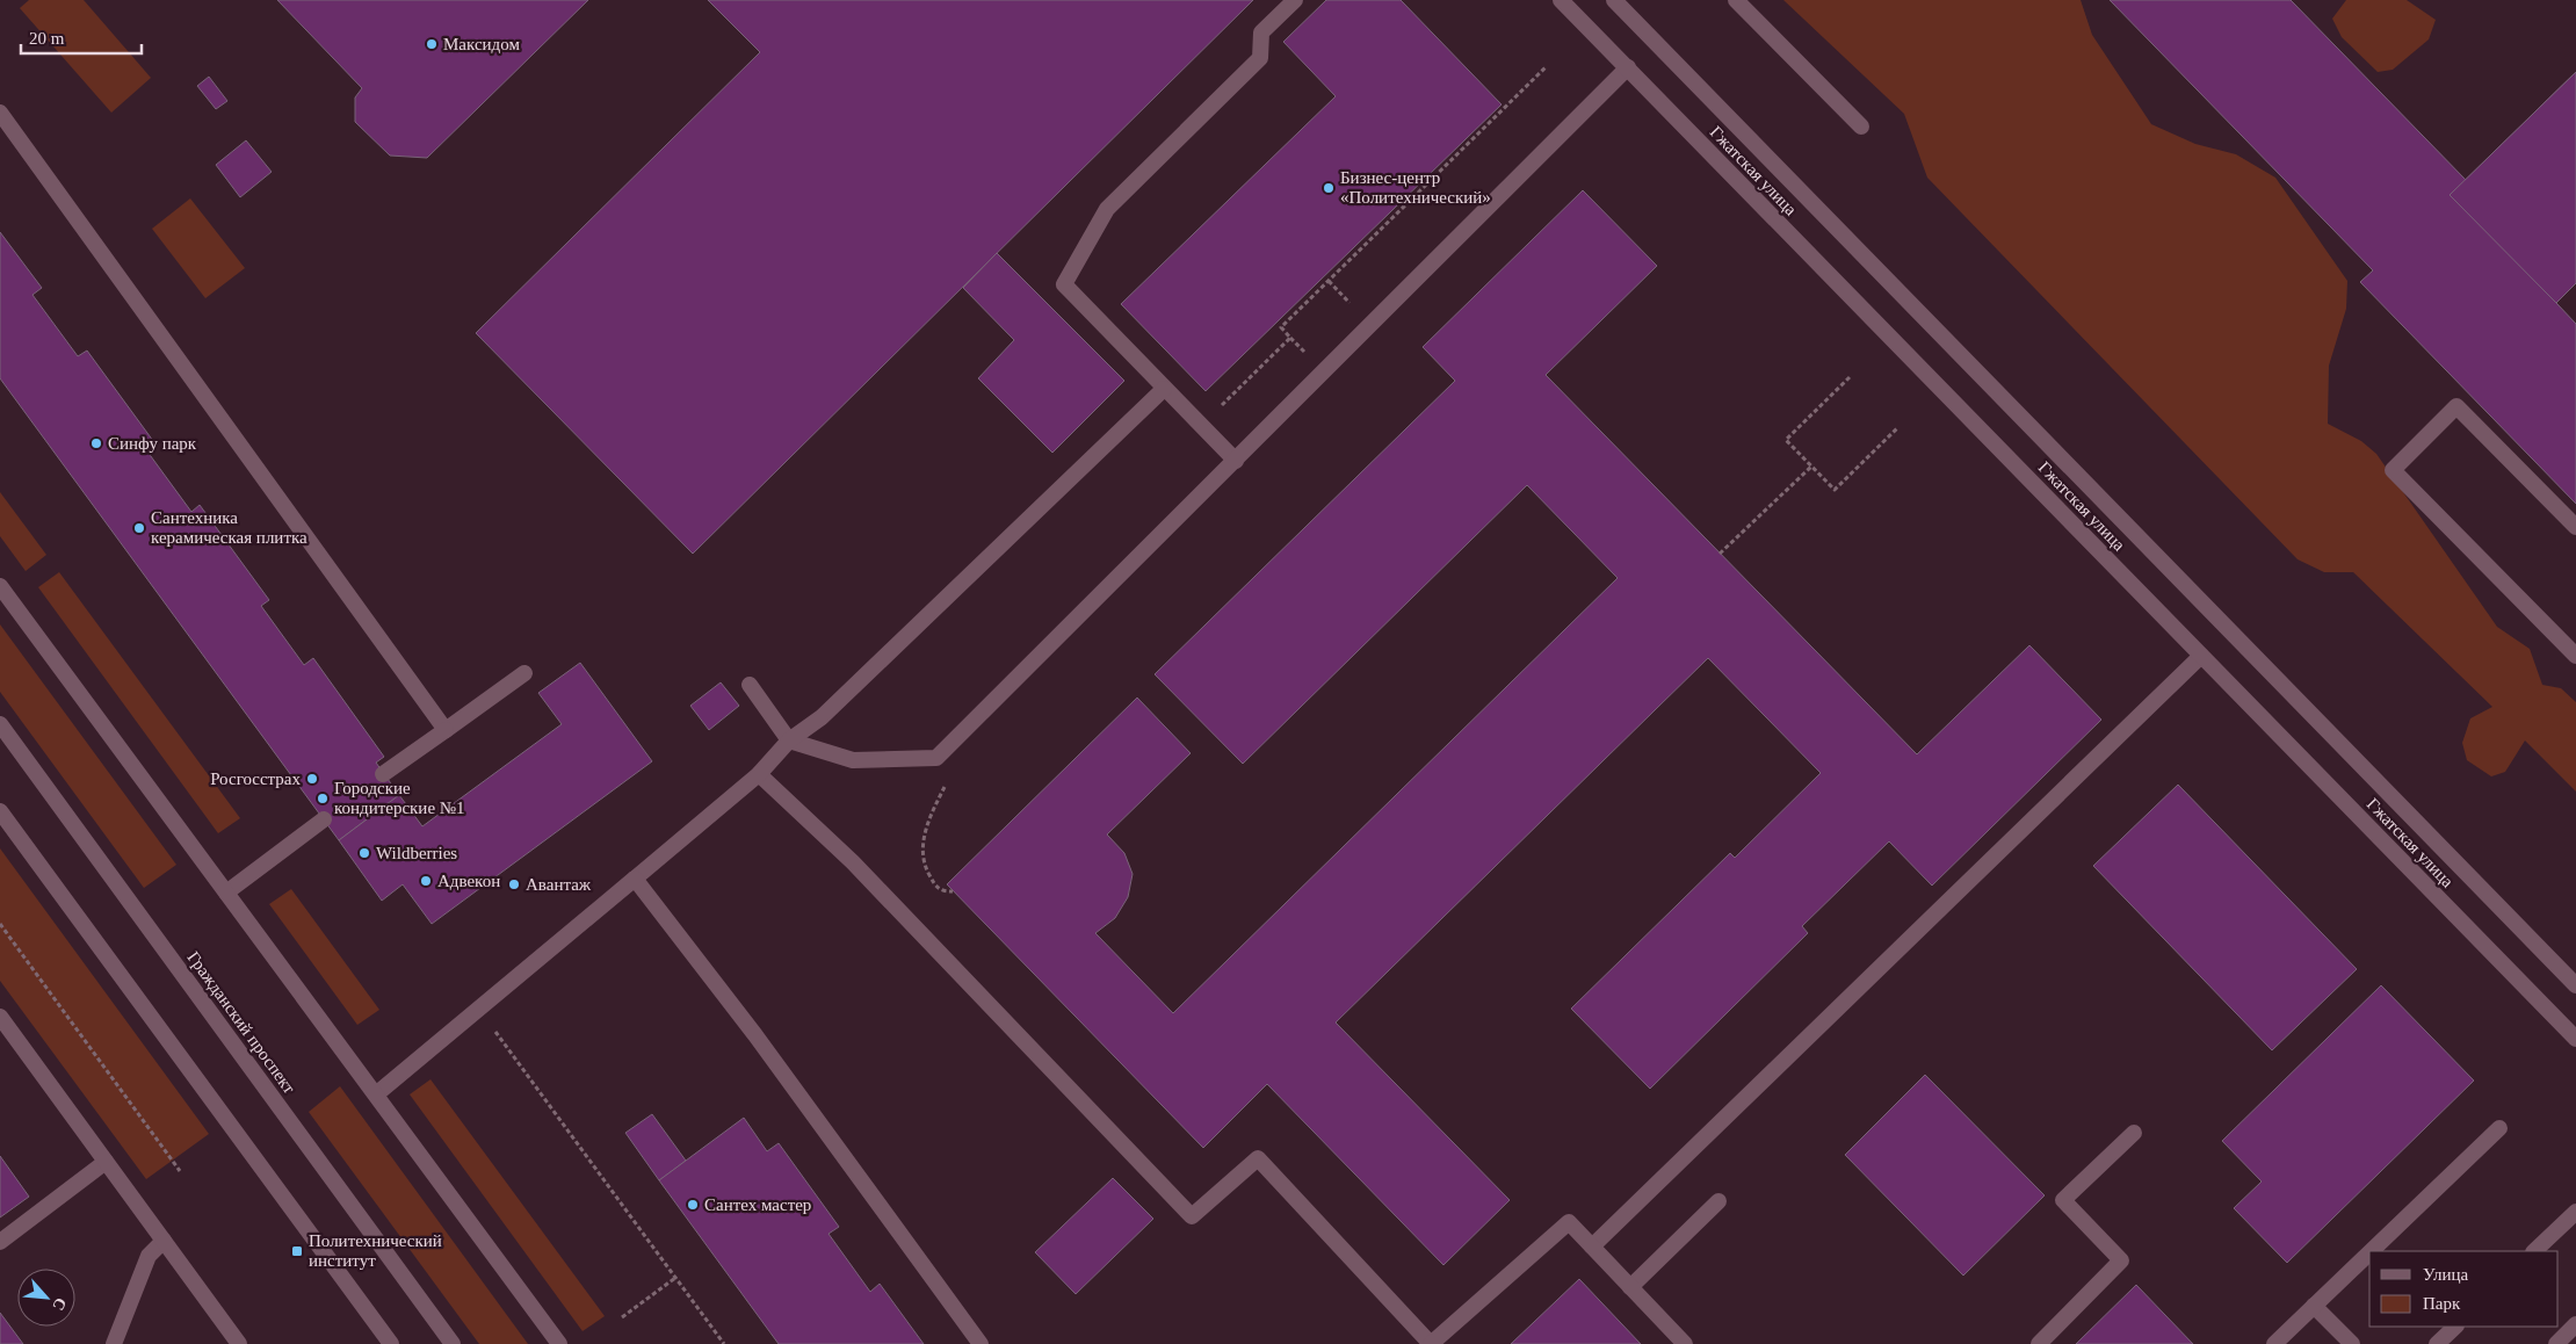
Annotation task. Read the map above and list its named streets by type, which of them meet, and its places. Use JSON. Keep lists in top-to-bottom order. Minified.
{"streets":{"street":["Гжатская улица","Гражданский проспект"]},"places":{"other":["Максидом","Бизнес-центр «Политехнический»","Синфу парк","Сантехника керамическая плитка","Росгосстрах","Городские кондитерские №1","Wildberries","Адвекон","Авантаж","Сантех мастер"],"transit":["Политехнический институт"]},"legend":["Улица","Парк"],"scale_bar":"20 m","north":"bottom right"}
